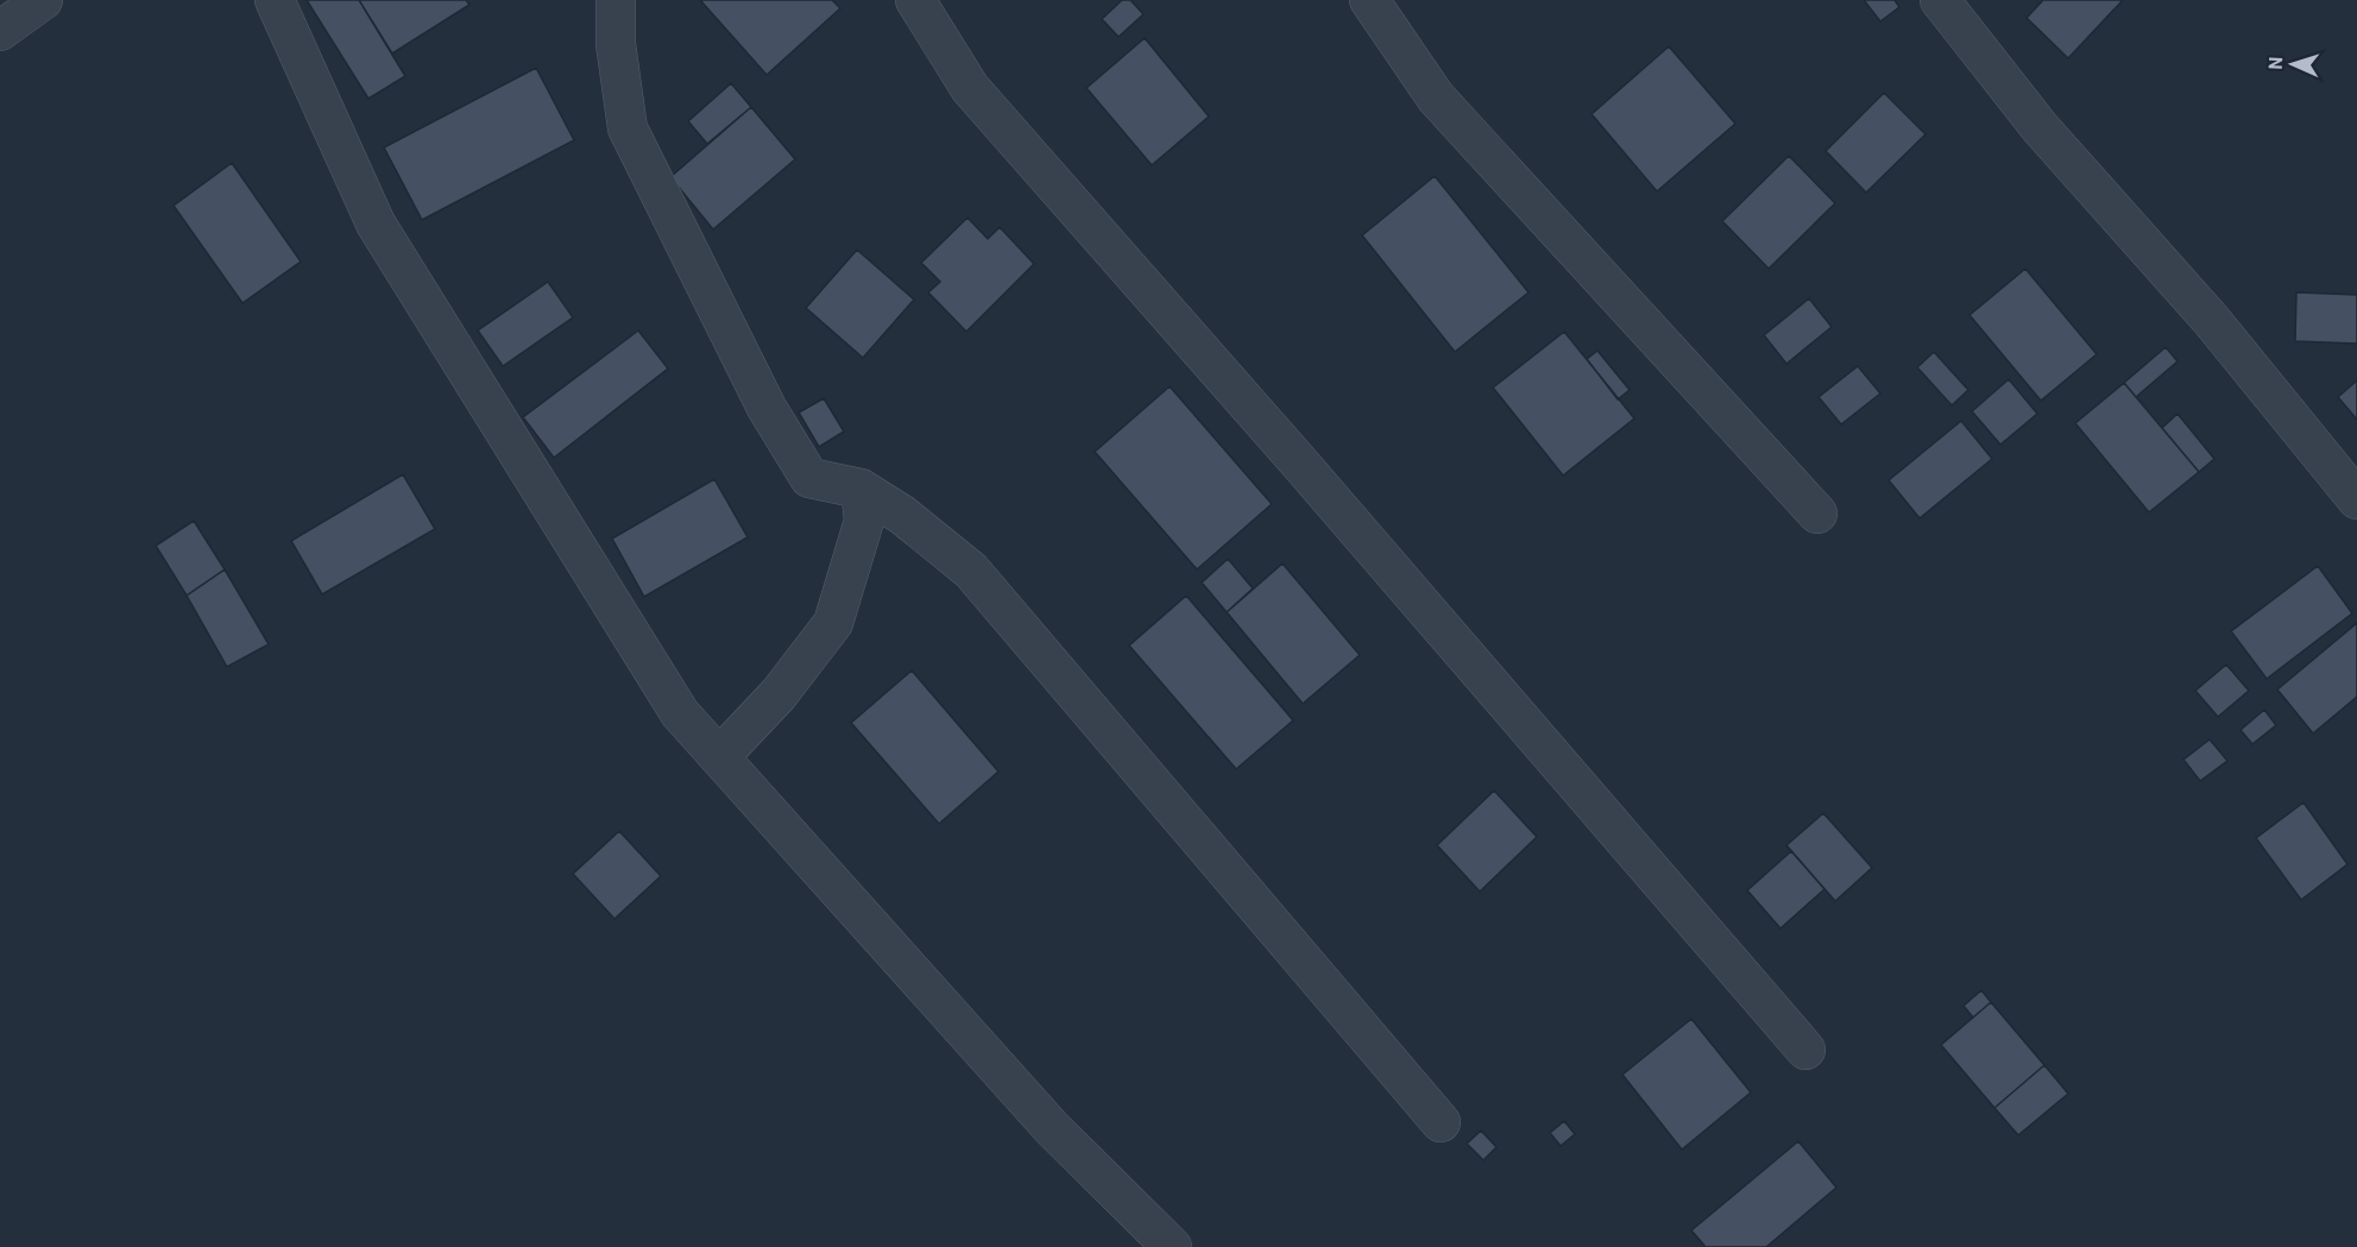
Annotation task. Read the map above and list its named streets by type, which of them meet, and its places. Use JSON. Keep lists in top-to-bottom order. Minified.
{"north":"left"}
